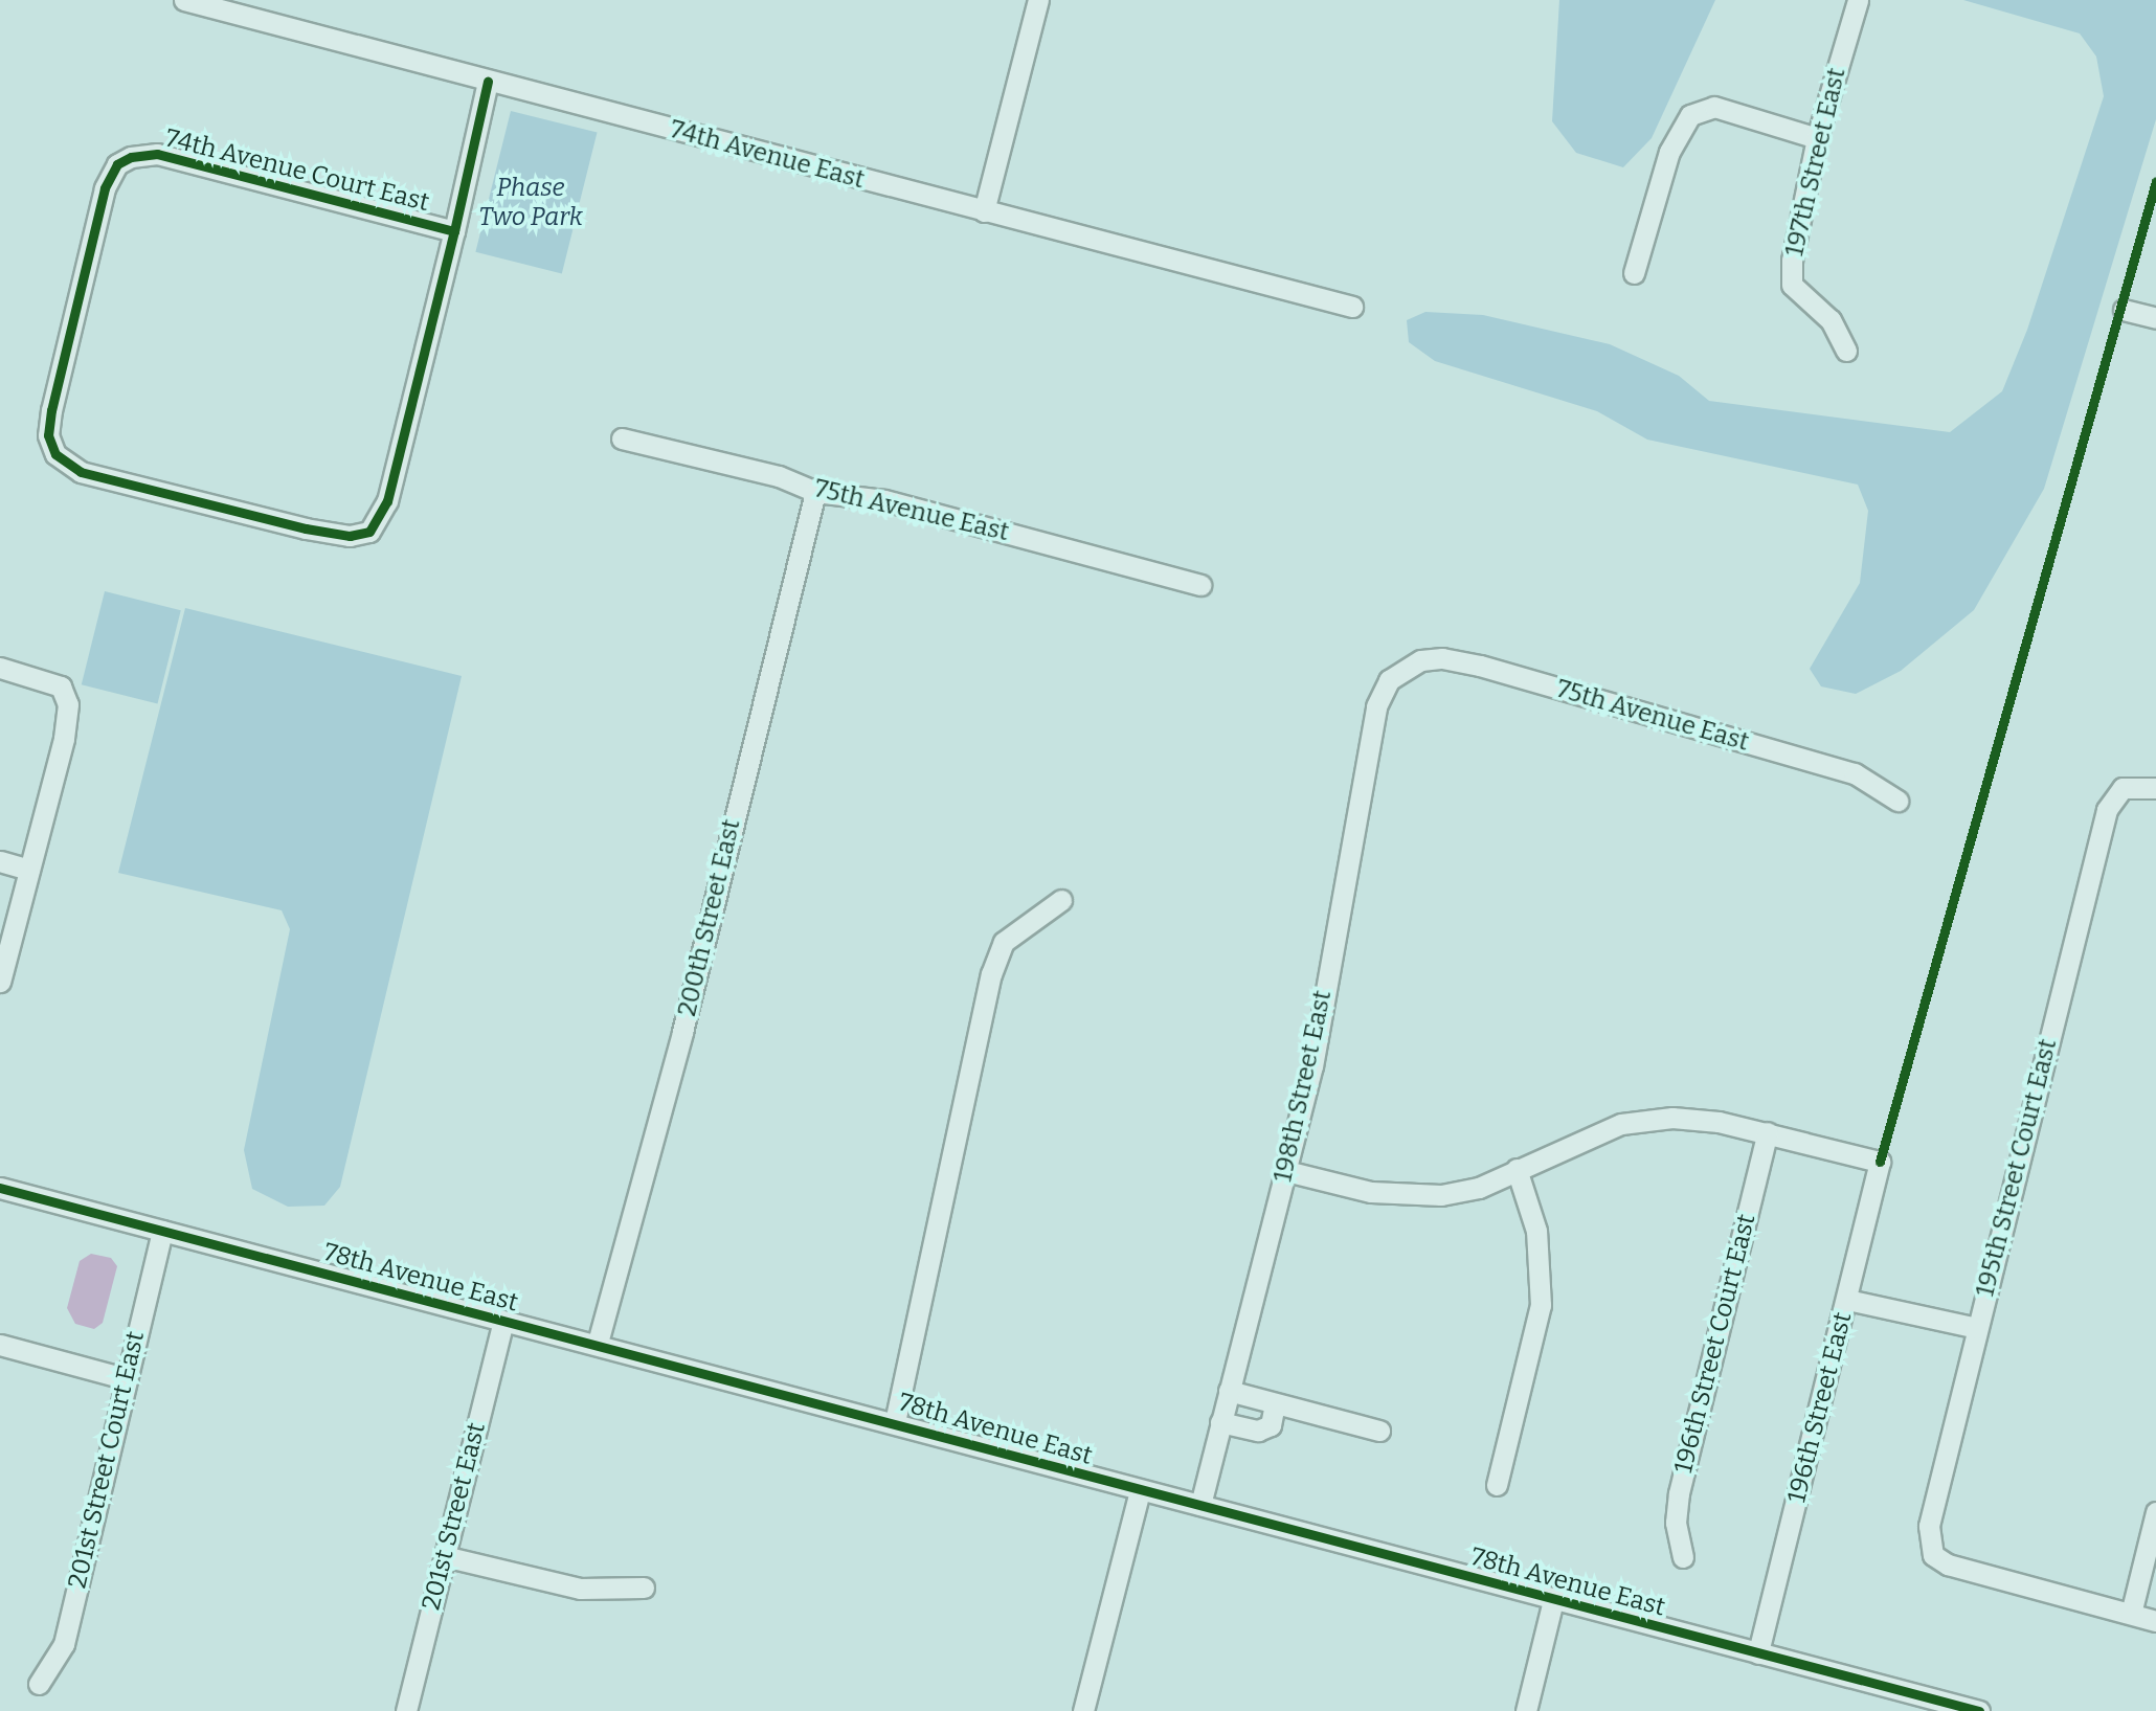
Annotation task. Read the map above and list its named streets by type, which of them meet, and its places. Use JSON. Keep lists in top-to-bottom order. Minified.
{"streets":{"street":["74th Avenue East","197th Street East","74th Avenue Court East","75th Avenue East","200th Street East","198th Street East","195th Street Court East","78th Avenue East","196th Street Court East","196th Street East","201st Street Court East","201st Street East"]},"crossings":[["75th Avenue East","200th Street East"],["75th Avenue East","198th Street East"],["200th Street East","78th Avenue East"],["198th Street East","78th Avenue East"],["78th Avenue East","196th Street East"],["78th Avenue East","201st Street Court East"],["78th Avenue East","201st Street East"],["196th Street Court East","196th Street East"]],"parks":["Phase Two Park"]}
